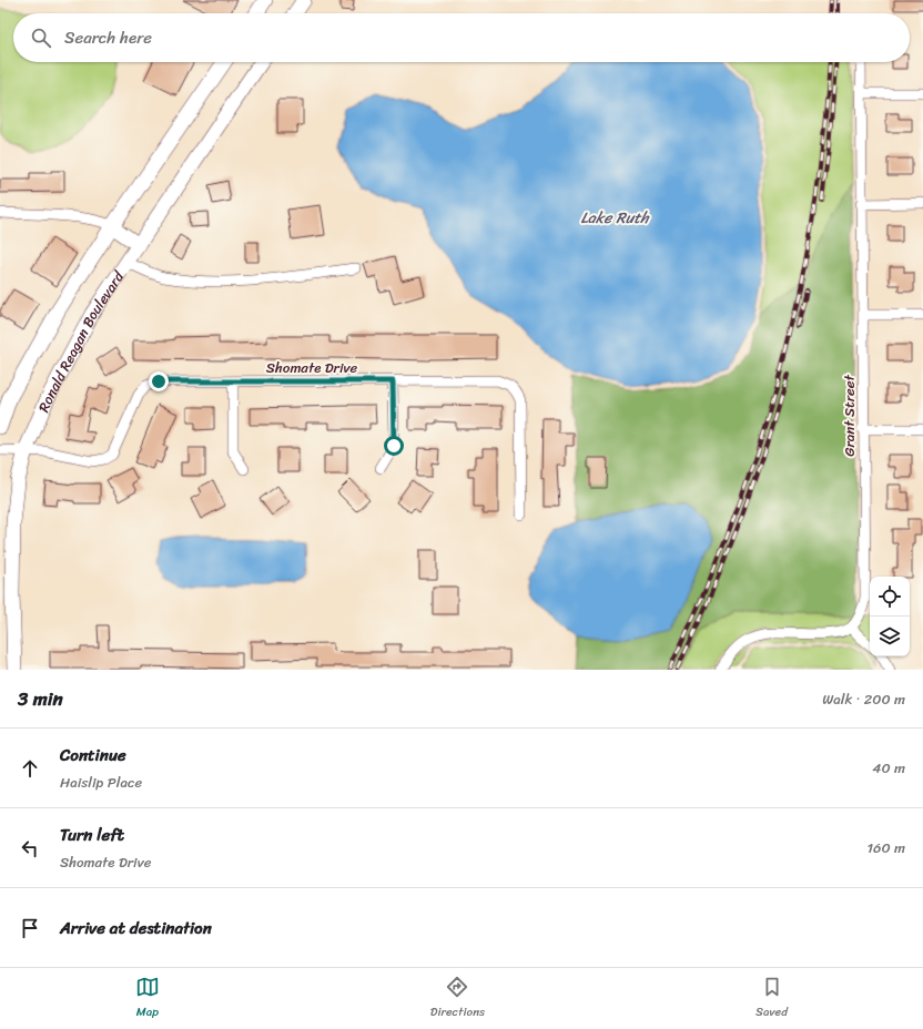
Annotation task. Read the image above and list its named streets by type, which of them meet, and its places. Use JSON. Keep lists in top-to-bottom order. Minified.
{"streets":{"main road":["Ronald Reagan Boulevard"],"street":["Shomate Drive","Grant Street"]},"crossings":[["Ronald Reagan Boulevard","Shomate Drive"]],"water":["Lake Ruth"],"page":{"search":"Search here","heading":["3 min","Walk · 200 m"],"list":[["Continue","Haislip Place","40 m"],["Turn left","Shomate Drive","160 m"],"Arrive at destination"],"nav":["Map","Directions","Saved"]}}
